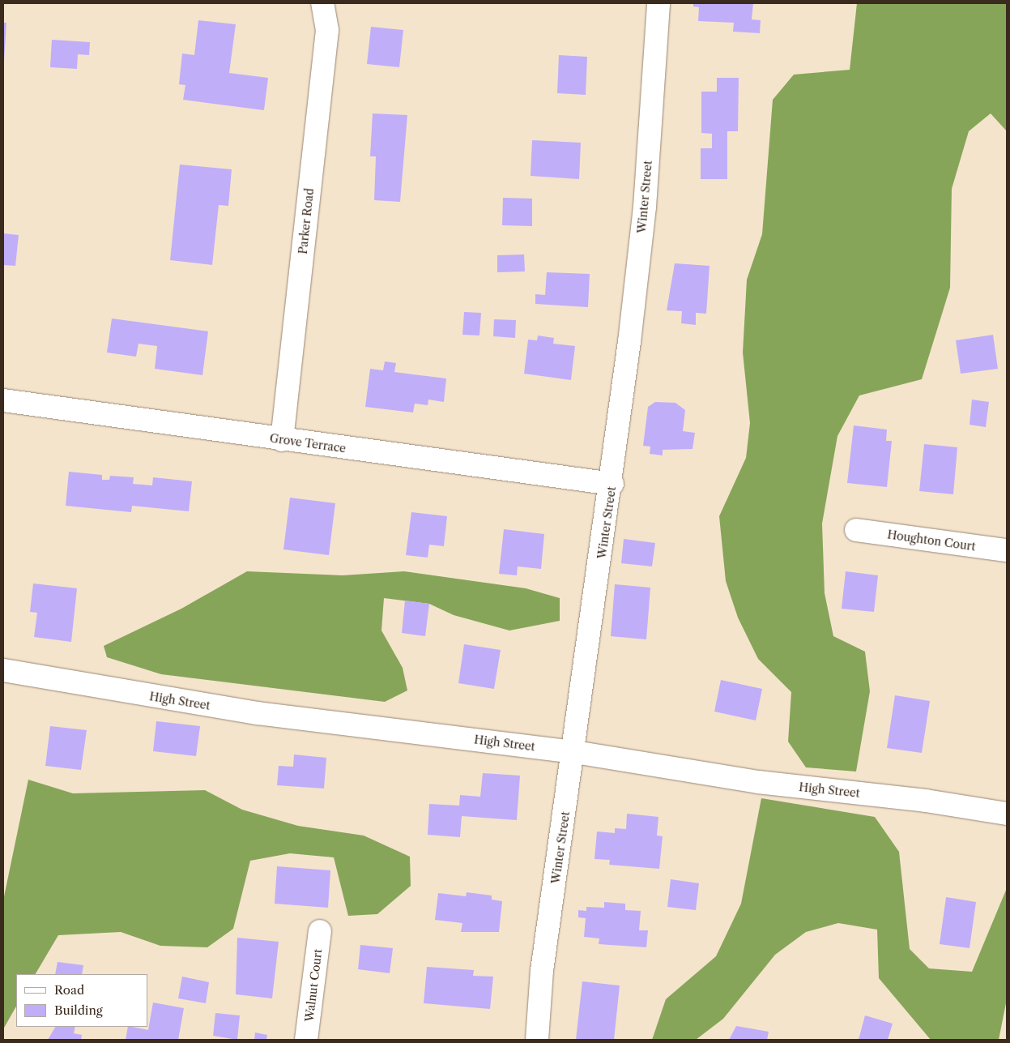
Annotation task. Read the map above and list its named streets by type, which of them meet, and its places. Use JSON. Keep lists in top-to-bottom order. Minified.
{"streets":{"street":["Winter Street","Parker Road","Grove Terrace","Houghton Court","High Street","Walnut Court"]},"crossings":[["Winter Street","Grove Terrace"],["Winter Street","High Street"],["Parker Road","Grove Terrace"]],"legend":["Road","Building"]}
